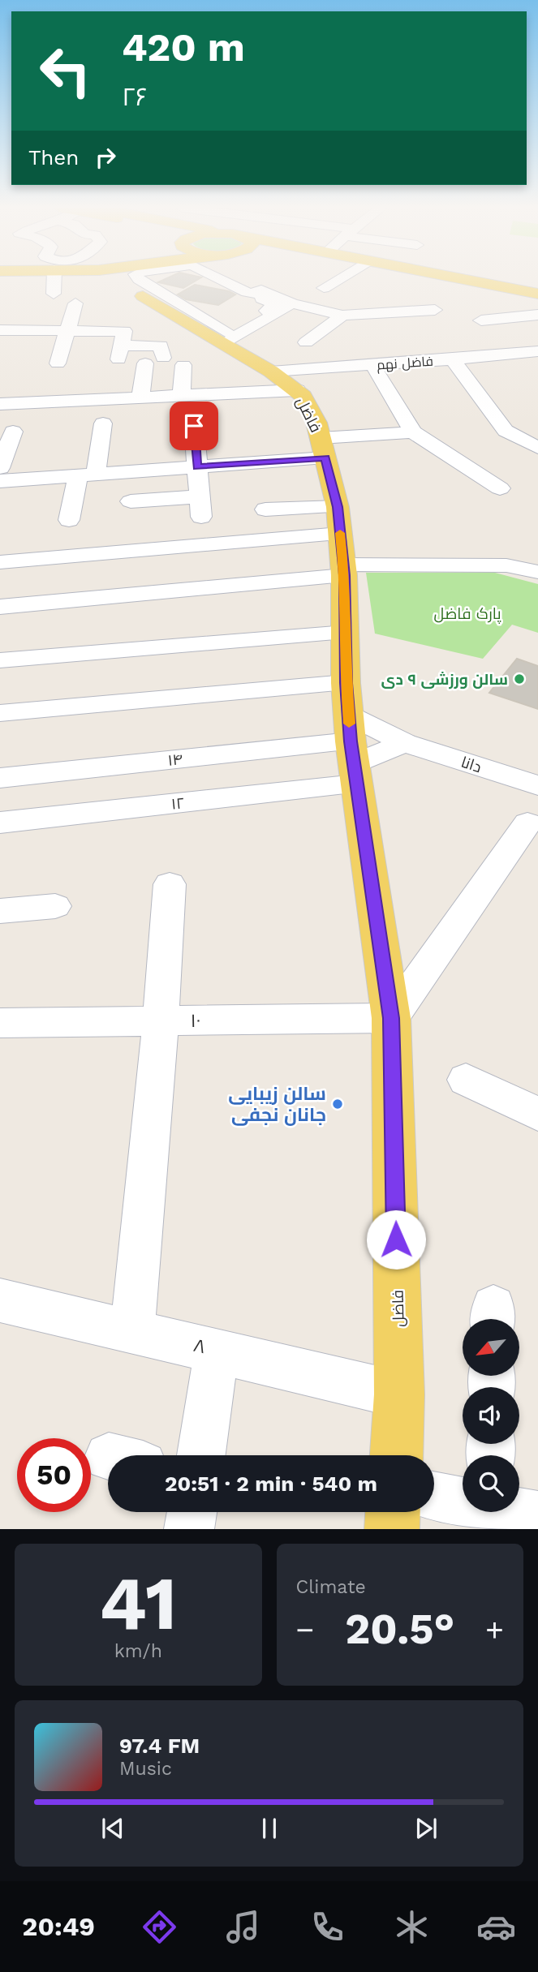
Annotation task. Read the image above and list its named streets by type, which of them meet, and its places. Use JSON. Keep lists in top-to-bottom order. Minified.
{"streets":{"main road":["فاضل"],"street":["فاضل نهم","۱۴","دانا","۱۲","۱۰","۸"]},"crossings":[["فاضل نهم","فاضل"],["فاضل","۱۴"],["فاضل","دانا"],["فاضل","۱۲"],["فاضل","۱۰"],["فاضل","۸"],["۱۴","دانا"],["۱۴","۱۲"],["دانا","۱۲"]],"parks":["پارک فاضل"],"places":["سالن ورزشی ۹ دی","سالن زیبایی جانان نجفی"],"north":"bottom left","page":{"turn":["420 m","۲۶"],"then":"Then","limit":"50","trip":"20:51 · 2 min · 540 m","tile":[["41","km/h"],"Climate"],"heat":["−","20.5°","+"],"song":["97.4 FM","Music"],"tabs":"20:49"}}
